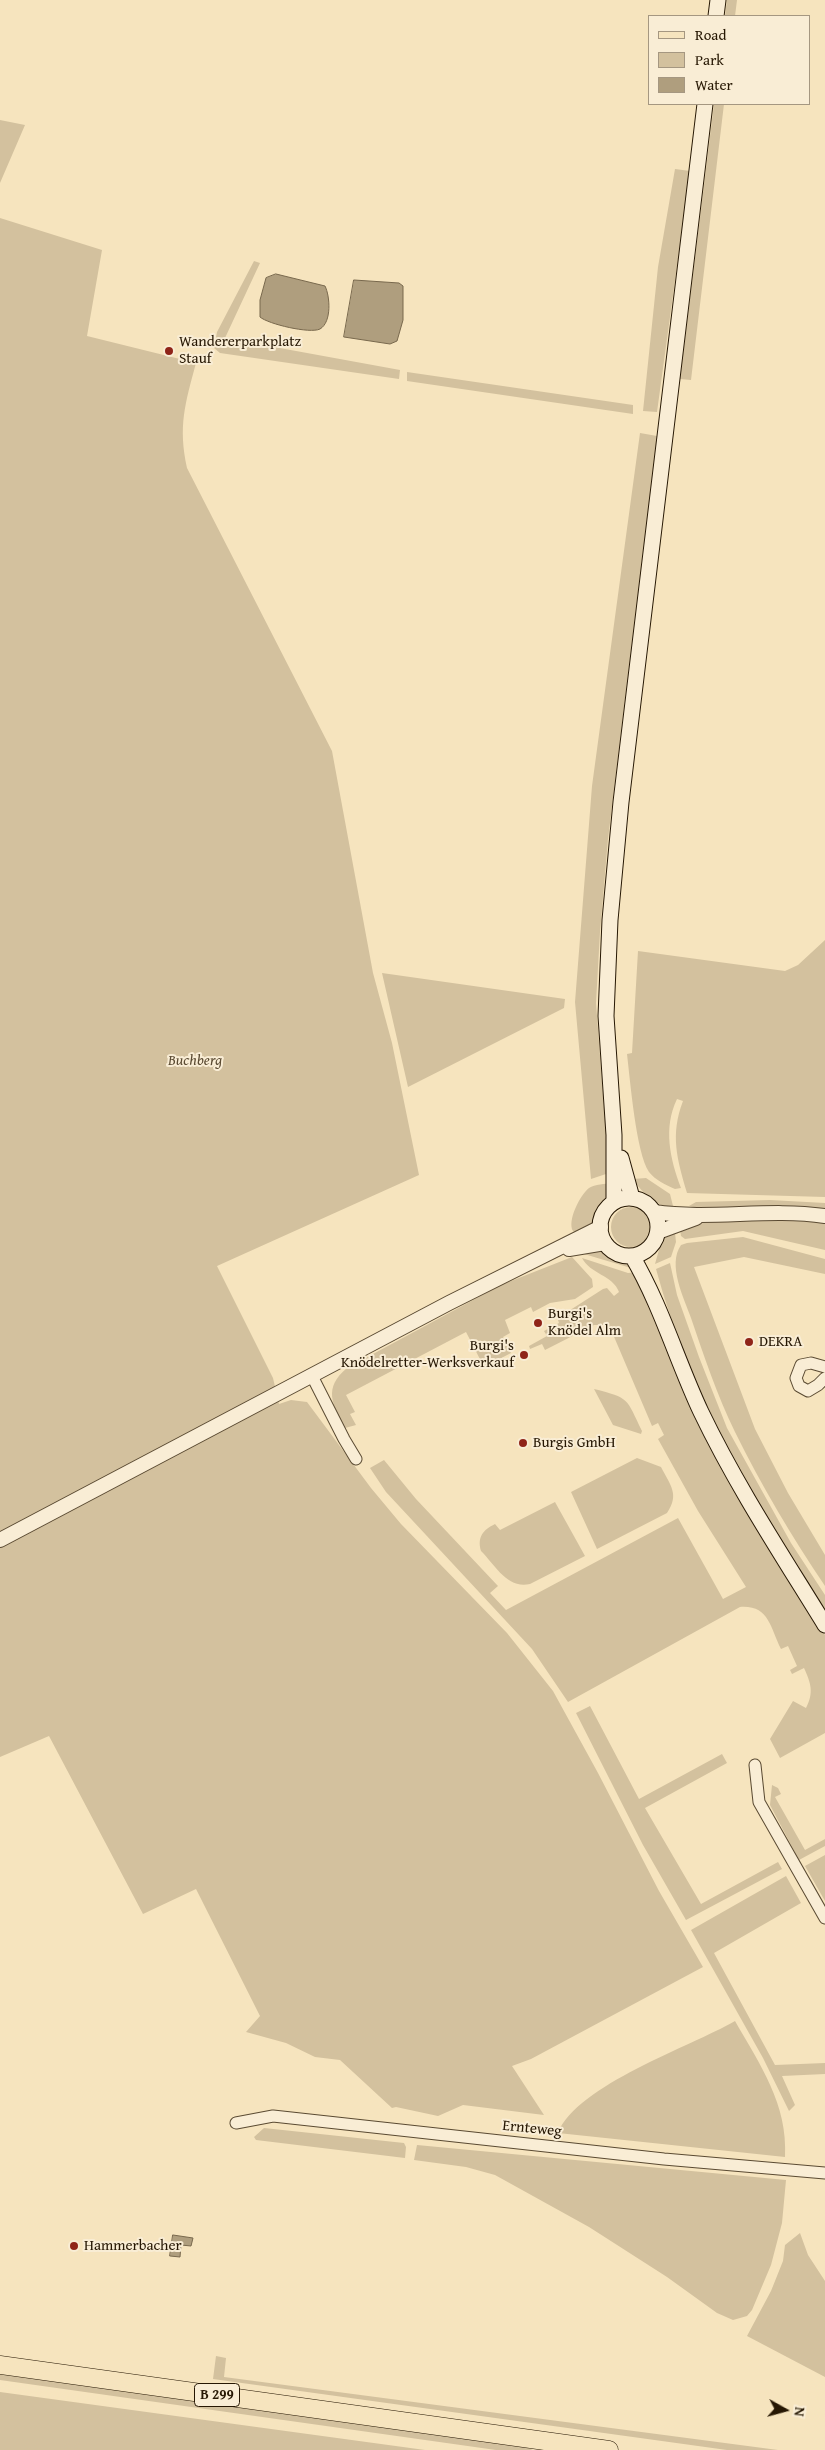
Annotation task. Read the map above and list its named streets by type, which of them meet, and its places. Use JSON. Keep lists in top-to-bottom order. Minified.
{"streets":{"main road":["B 299"],"street":["Ernteweg"]},"parks":["Buchberg"],"places":["Wandererparkplatz Stauf","Burgi's Knödel Alm","DEKRA","Burgi's Knödelretter-Werksverkauf","Burgis GmbH","Hammerbacher"],"legend":["Road","Park","Water"],"north":"right"}
